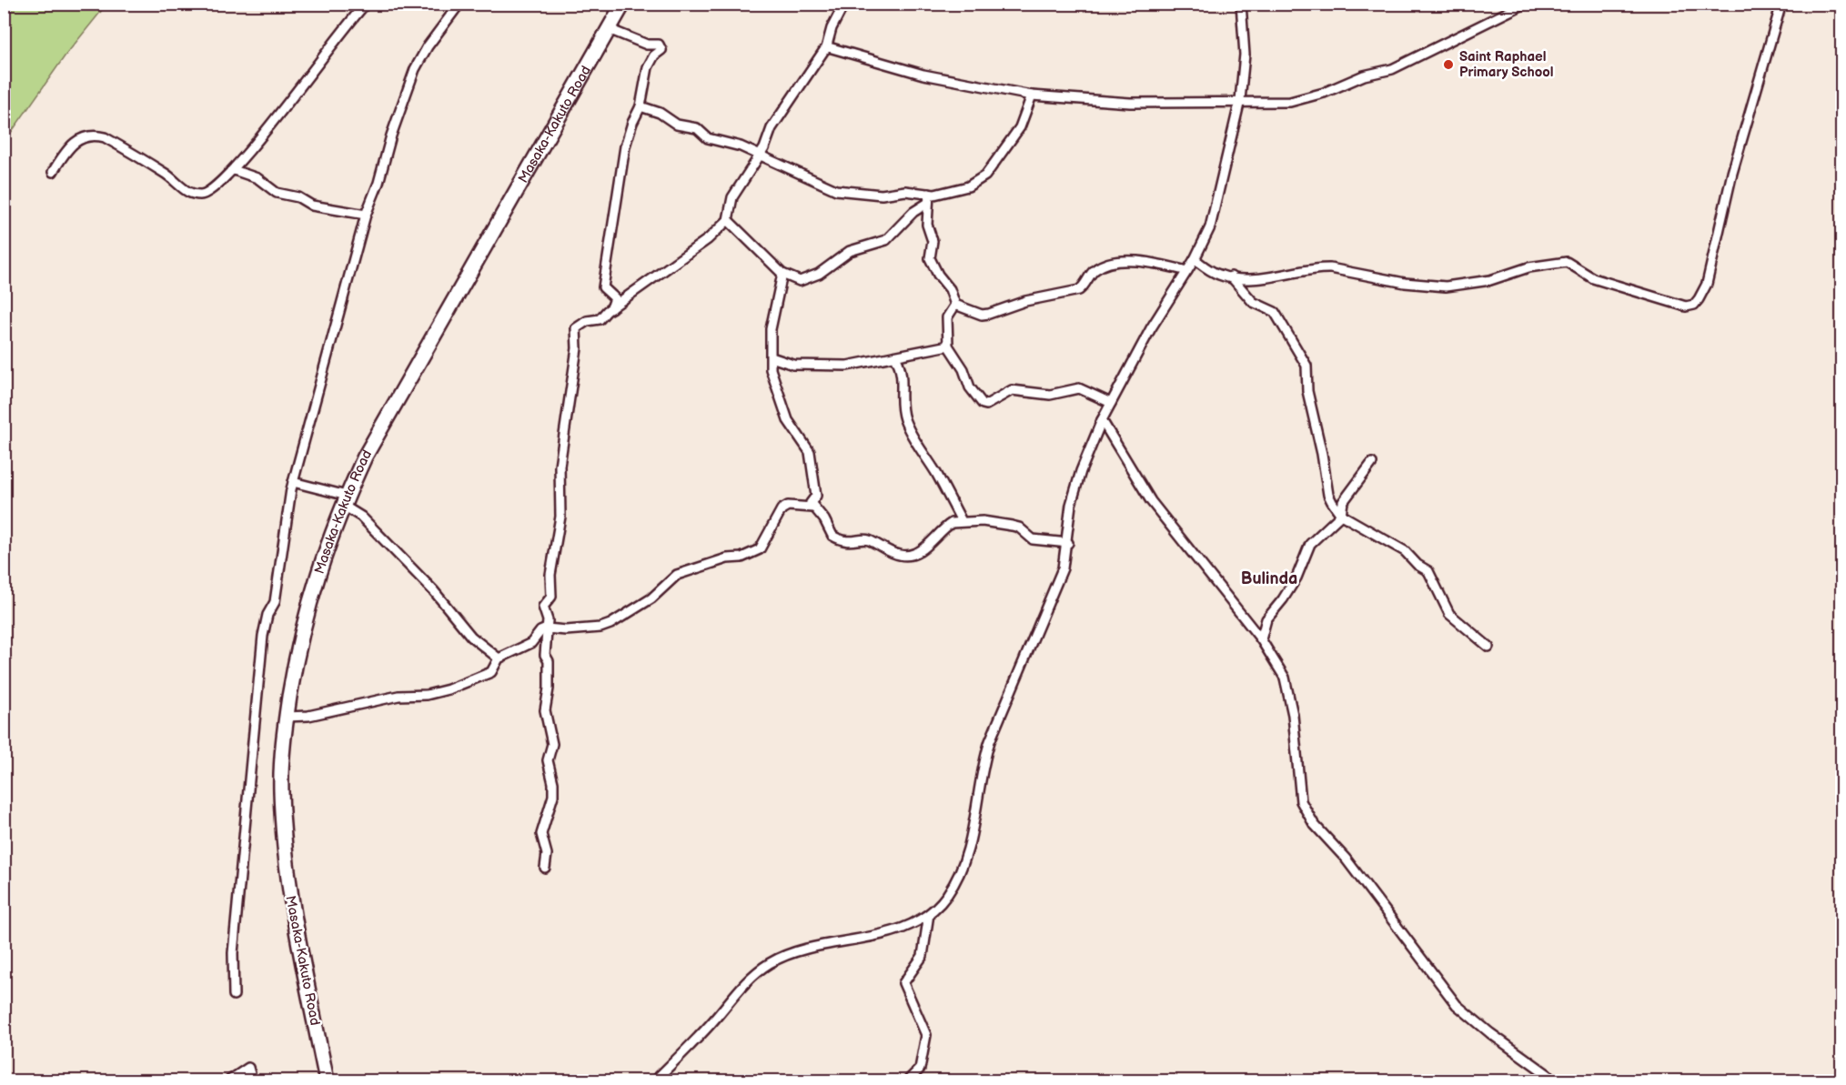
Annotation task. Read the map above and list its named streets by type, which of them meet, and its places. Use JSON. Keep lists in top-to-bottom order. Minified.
{"streets":{"highway":["Masaka-Kakuto Road"]},"districts":["Bulinda"],"places":["Saint Raphael Primary School"]}
